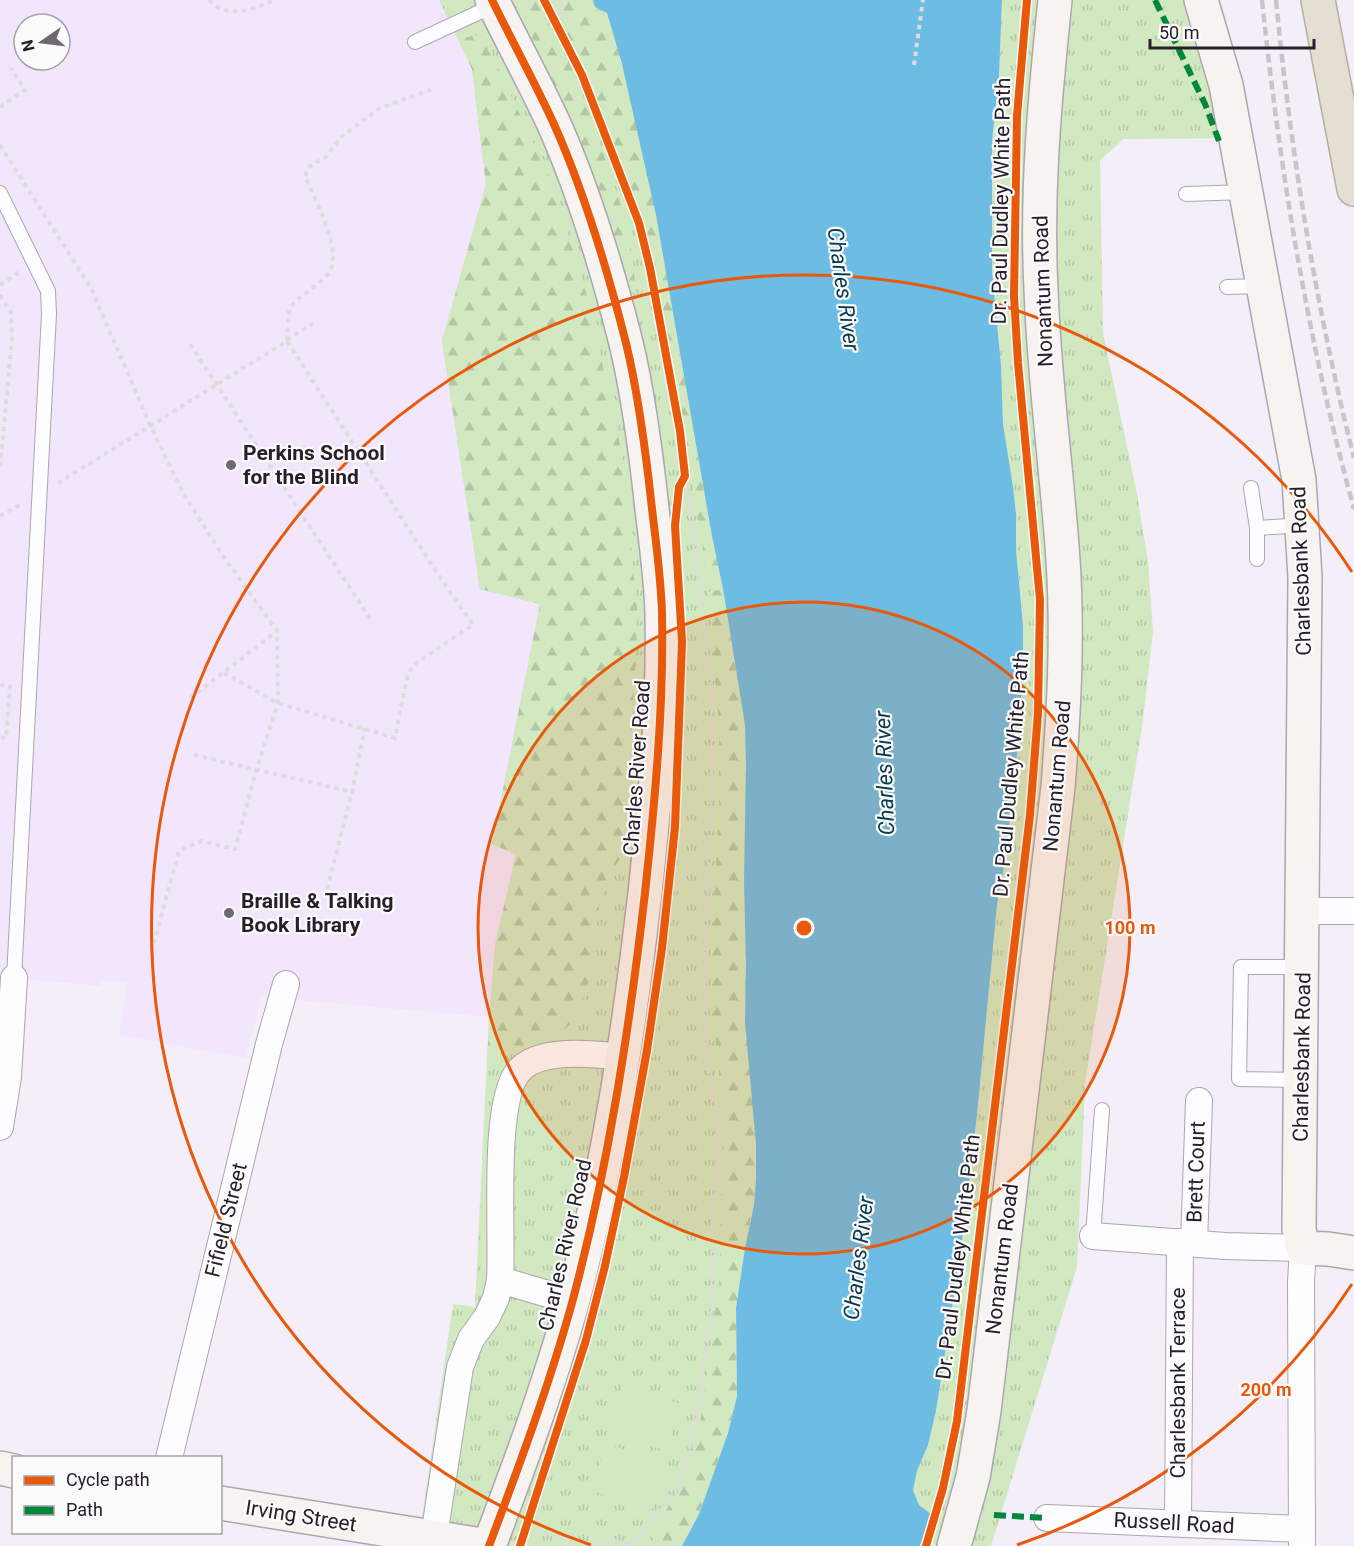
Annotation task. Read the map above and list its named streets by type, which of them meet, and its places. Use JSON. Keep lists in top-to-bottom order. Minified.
{"streets":{"street":["Nonantum Road","Charlesbank Road","Charles River Road","Brett Court","Fifield Street","Charlesbank Terrace","Irving Street","Russell Road"],"cycle path":["Dr. Paul Dudley White Path"]},"crossings":[["Charlesbank Road","Russell Road"],["Charles River Road","Irving Street"],["Brett Court","Charlesbank Terrace"],["Charlesbank Terrace","Russell Road"]],"water":["Charles River"],"places":["Perkins School for the Blind","Braille & Talking Book Library"],"legend":["Cycle path","Path"],"scale_bar":"50 m","north":"left","rings":["100 m","200 m"]}
